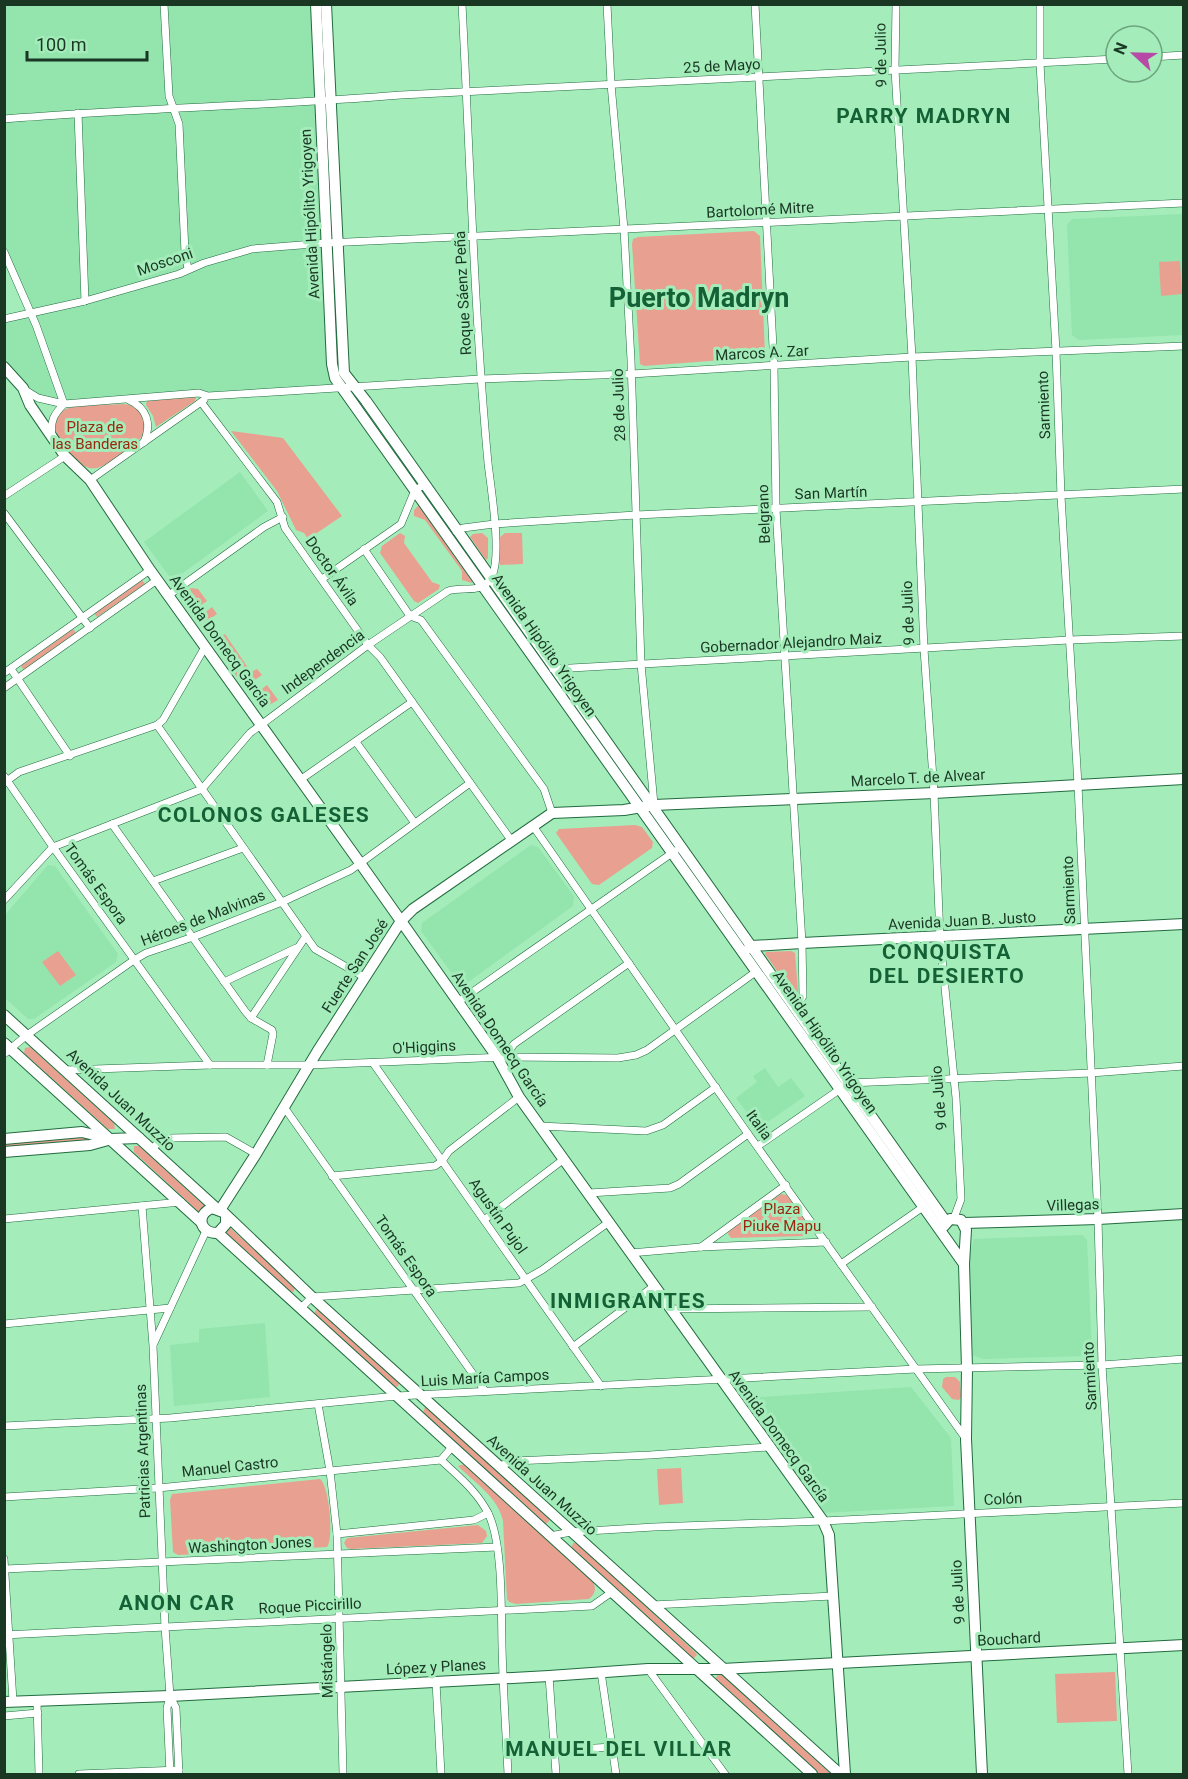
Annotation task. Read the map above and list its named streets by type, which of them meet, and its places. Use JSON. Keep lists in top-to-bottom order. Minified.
{"streets":{"main road":["9 de Julio","Avenida Hipólito Yrigoyen","Avenida Domecq García","Marcelo T. de Alvear","Avenida Juan B. Justo","Fuerte San José","Avenida Juan Muzzio","Villegas","Bouchard","López y Planes"],"street":["25 de Mayo","Bartolomé Mitre","Mosconi","Roque Sáenz Peña","Marcos A. Zar","28 de Julio","Sarmiento","San Martín","Belgrano","Doctor Ávila","Gobernador Alejandro Maiz","Independencia","Tomás Espora","Héroes de Malvinas","O'Higgins","Italia","Agustín Pujol","Luis María Campos","Patricias Argentinas","Manuel Castro","Colón","Washington Jones","Roque Piccirillo","Mistángelo"]},"crossings":[["9 de Julio","25 de Mayo"],["9 de Julio","Bartolomé Mitre"],["9 de Julio","Avenida Hipólito Yrigoyen"],["9 de Julio","Marcos A. Zar"],["9 de Julio","San Martín"],["9 de Julio","Gobernador Alejandro Maiz"],["9 de Julio","Marcelo T. de Alvear"],["9 de Julio","Avenida Juan B. Justo"],["9 de Julio","Italia"],["9 de Julio","Villegas"],["9 de Julio","Luis María Campos"],["9 de Julio","Colón"],["9 de Julio","Bouchard"],["25 de Mayo","Avenida Hipólito Yrigoyen"],["25 de Mayo","Roque Sáenz Peña"],["25 de Mayo","28 de Julio"],["25 de Mayo","Sarmiento"],["25 de Mayo","Belgrano"],["Bartolomé Mitre","Avenida Hipólito Yrigoyen"],["Bartolomé Mitre","Mosconi"],["Bartolomé Mitre","Roque Sáenz Peña"],["Bartolomé Mitre","28 de Julio"],["Bartolomé Mitre","Sarmiento"],["Bartolomé Mitre","Belgrano"],["Avenida Hipólito Yrigoyen","Mosconi"],["Avenida Hipólito Yrigoyen","Roque Sáenz Peña"],["Avenida Hipólito Yrigoyen","Marcos A. Zar"],["Avenida Hipólito Yrigoyen","28 de Julio"],["Avenida Hipólito Yrigoyen","San Martín"],["Avenida Hipólito Yrigoyen","Belgrano"],["Avenida Hipólito Yrigoyen","Gobernador Alejandro Maiz"],["Avenida Hipólito Yrigoyen","Independencia"],["Avenida Hipólito Yrigoyen","Marcelo T. de Alvear"],["Avenida Hipólito Yrigoyen","Avenida Juan B. Justo"],["Avenida Hipólito Yrigoyen","O'Higgins"],["Avenida Hipólito Yrigoyen","Villegas"],["Roque Sáenz Peña","Marcos A. Zar"],["Roque Sáenz Peña","San Martín"],["Roque Sáenz Peña","Independencia"],["Marcos A. Zar","28 de Julio"],["Marcos A. Zar","Sarmiento"],["Marcos A. Zar","Belgrano"],["Marcos A. Zar","Avenida Domecq García"],["28 de Julio","San Martín"],["28 de Julio","Gobernador Alejandro Maiz"],["28 de Julio","Marcelo T. de Alvear"],["Sarmiento","San Martín"],["Sarmiento","Gobernador Alejandro Maiz"],["Sarmiento","Marcelo T. de Alvear"],["Sarmiento","Avenida Juan B. Justo"],["Sarmiento","Villegas"],["Sarmiento","Luis María Campos"],["Sarmiento","Colón"],["Sarmiento","Bouchard"],["San Martín","Belgrano"],["Belgrano","Gobernador Alejandro Maiz"],["Belgrano","Marcelo T. de Alvear"],["Belgrano","Avenida Juan B. Justo"],["Doctor Ávila","Independencia"],["Doctor Ávila","Héroes de Malvinas"],["Doctor Ávila","Fuerte San José"],["Avenida Domecq García","Independencia"],["Avenida Domecq García","Héroes de Malvinas"],["Avenida Domecq García","Fuerte San José"],["Avenida Domecq García","O'Higgins"],["Avenida Domecq García","Luis María Campos"],["Avenida Domecq García","Colón"],["Avenida Domecq García","Bouchard"],["Avenida Domecq García","López y Planes"],["Independencia","Tomás Espora"],["Tomás Espora","Héroes de Malvinas"],["Tomás Espora","Fuerte San José"],["Tomás Espora","O'Higgins"],["Tomás Espora","Luis María Campos"],["Héroes de Malvinas","Avenida Juan Muzzio"],["Fuerte San José","O'Higgins"],["Fuerte San José","Avenida Juan Muzzio"],["Fuerte San José","Italia"],["O'Higgins","Avenida Juan Muzzio"],["O'Higgins","Italia"],["O'Higgins","Agustín Pujol"],["Avenida Juan Muzzio","Luis María Campos"],["Avenida Juan Muzzio","López y Planes"],["Italia","Luis María Campos"],["Agustín Pujol","Luis María Campos"],["Luis María Campos","Patricias Argentinas"],["Luis María Campos","Mistángelo"],["Patricias Argentinas","Manuel Castro"],["Patricias Argentinas","Washington Jones"],["Patricias Argentinas","Roque Piccirillo"],["Patricias Argentinas","López y Planes"],["Manuel Castro","Mistángelo"],["Washington Jones","Mistángelo"],["Roque Piccirillo","Mistángelo"],["Bouchard","López y Planes"],["Mistángelo","López y Planes"]],"districts":["PARRY MADRYN","Puerto Madryn","COLONOS GALESES","CONQUISTA DEL DESIERTO","INMIGRANTES","ANON CAR","MANUEL DEL VILLAR"],"parks":["Plaza de las Banderas","Plaza Piuke Mapu"],"scale_bar":"100 m","north":"left"}
